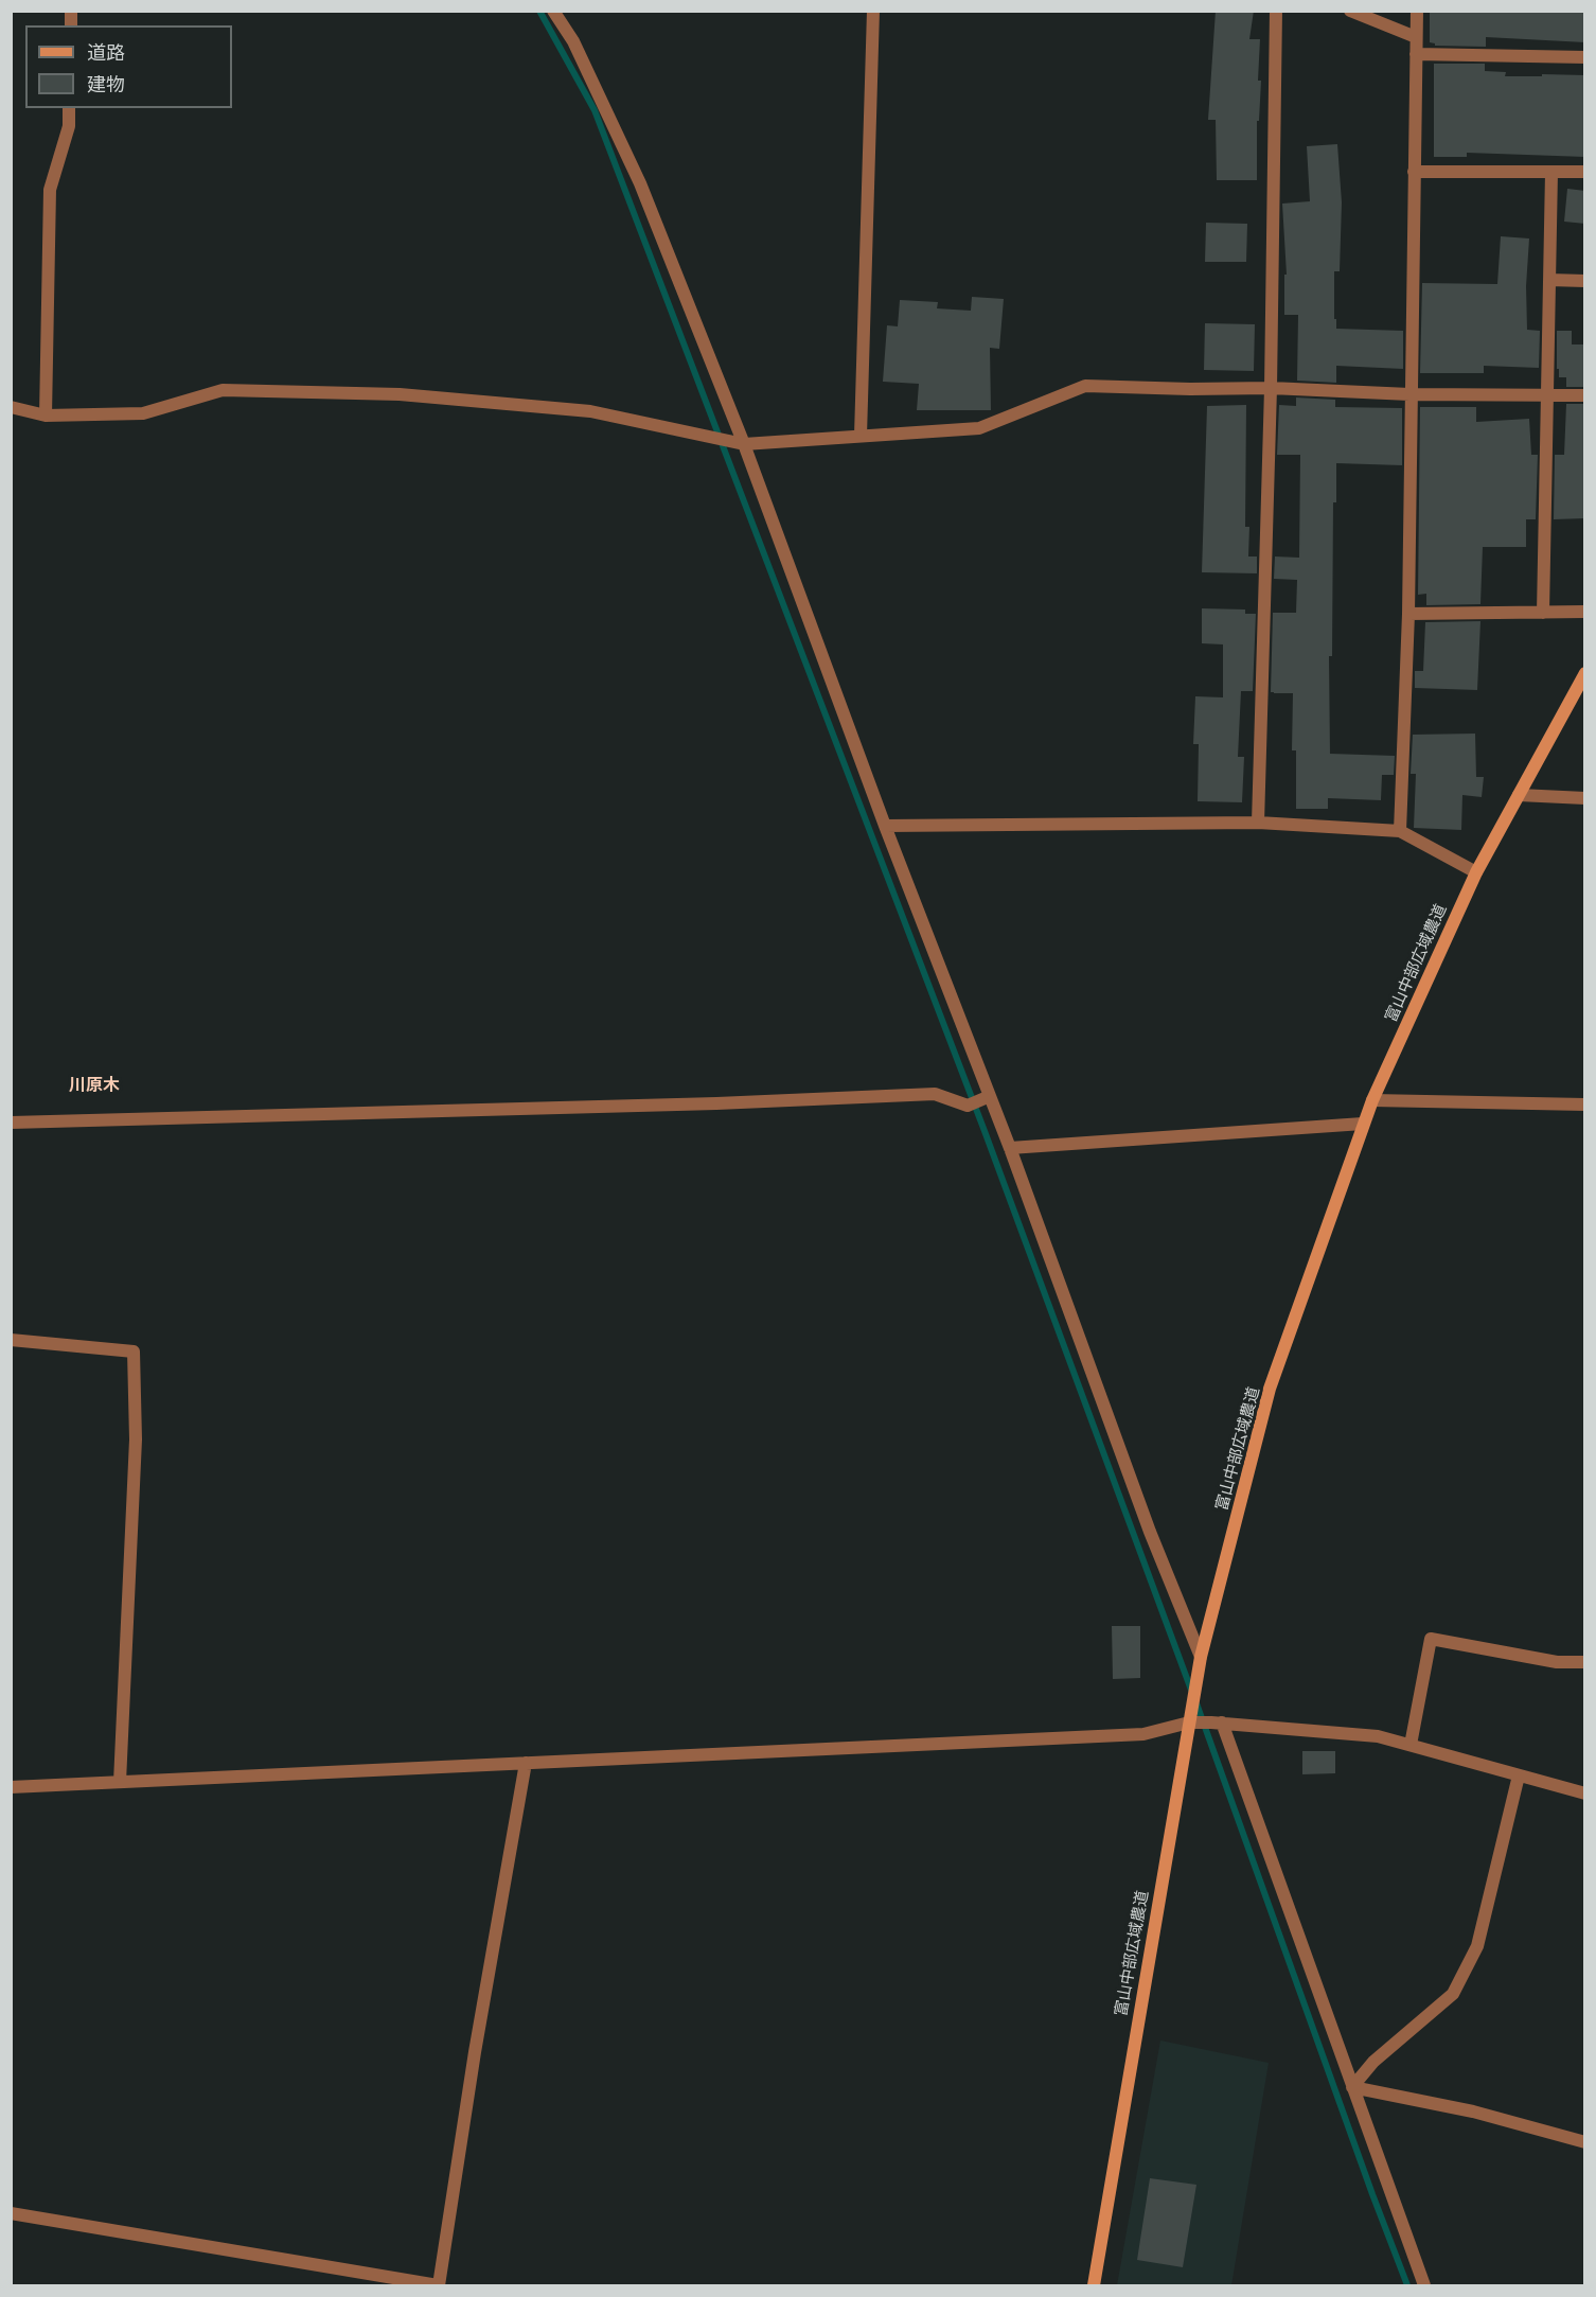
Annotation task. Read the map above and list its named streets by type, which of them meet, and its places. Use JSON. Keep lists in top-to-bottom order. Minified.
{"streets":{"street":["富山中部広域農道"]},"districts":["川原木"],"legend":["道路","建物"]}
